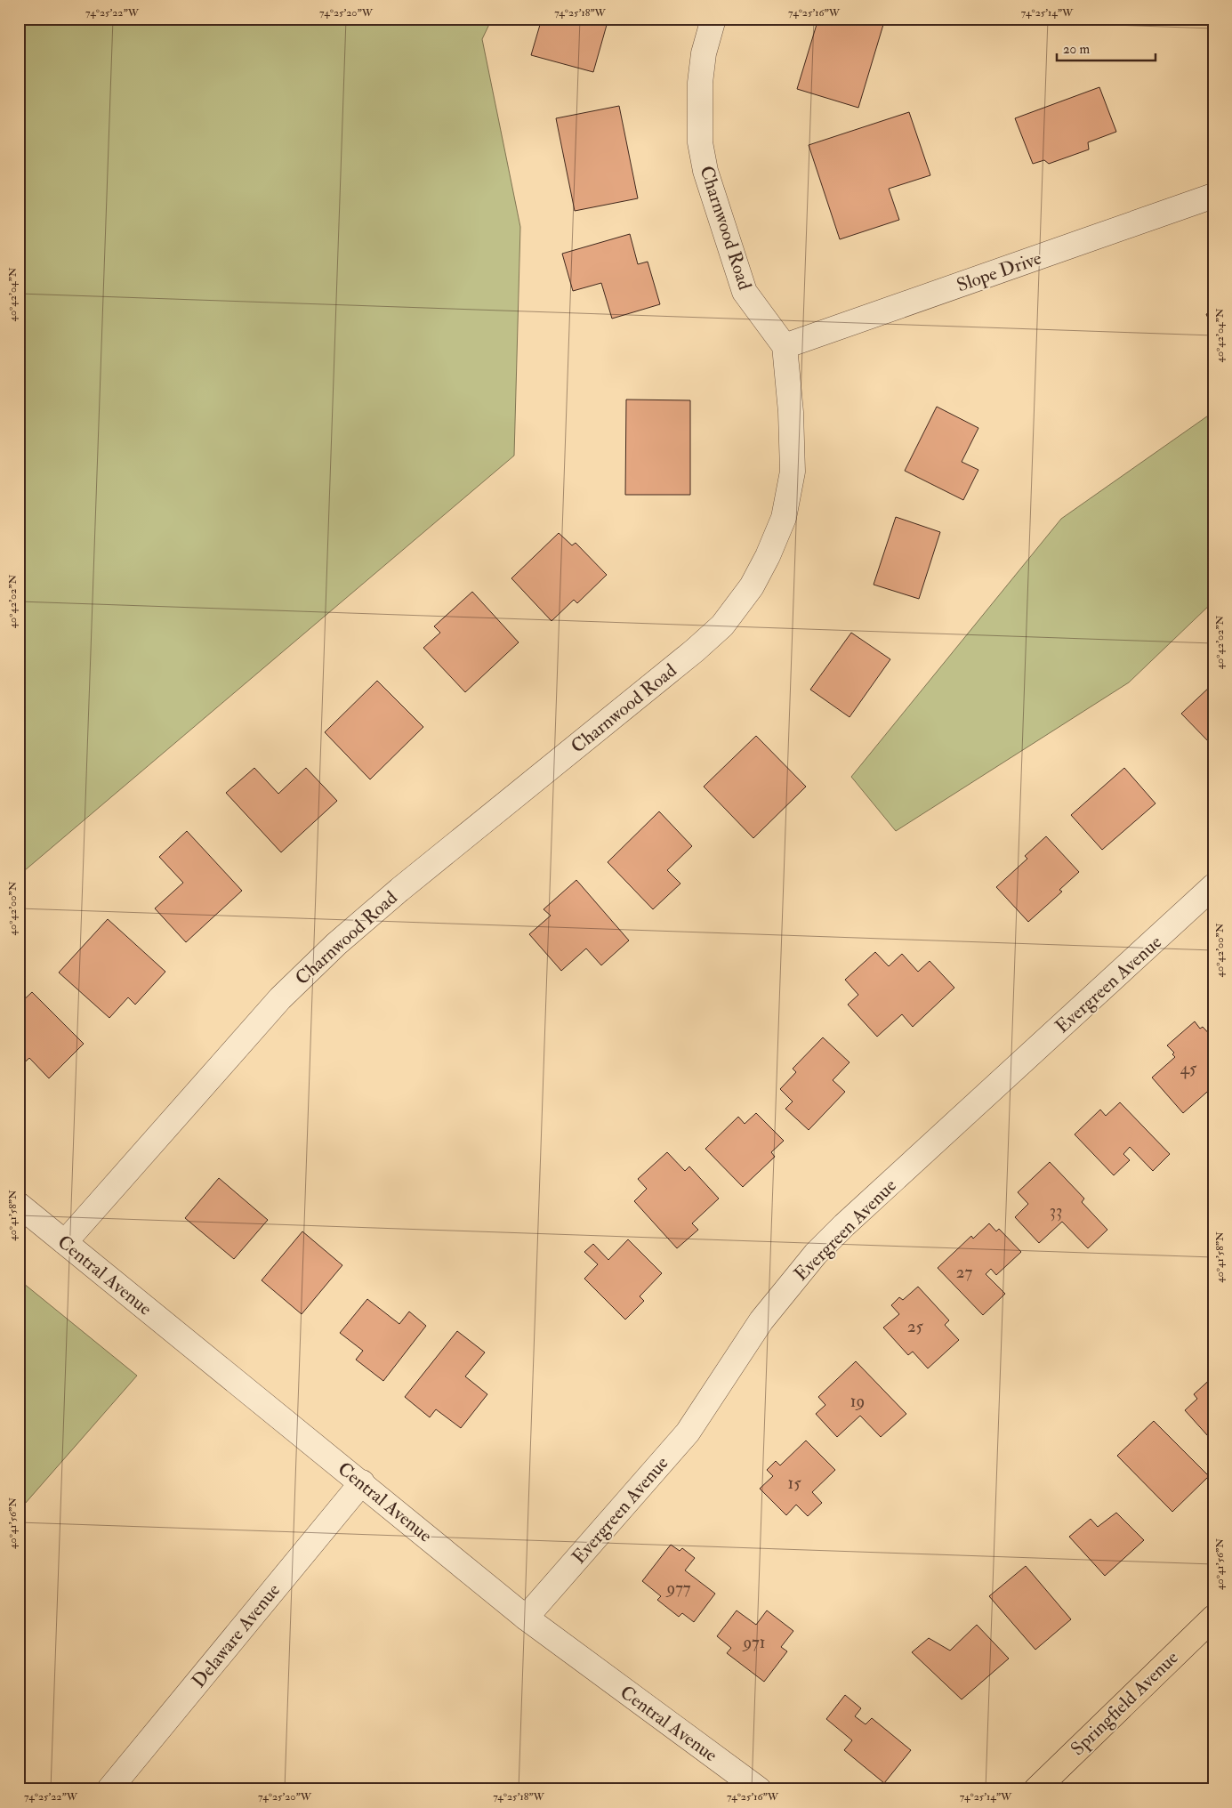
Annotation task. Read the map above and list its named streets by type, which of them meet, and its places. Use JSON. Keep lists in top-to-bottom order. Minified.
{"streets":{"main road":["Springfield Avenue"],"street":["Charnwood Road","Slope Drive","Evergreen Avenue","Central Avenue","Delaware Avenue"]},"crossings":[["Charnwood Road","Slope Drive"],["Charnwood Road","Central Avenue"],["Evergreen Avenue","Central Avenue"],["Central Avenue","Delaware Avenue"]],"house_numbers":["45","33","27","25","19","15","977","971"],"scale_bar":"20 m","coordinates":["74°25'22\"W","74°25'20\"W","74°25'18\"W","74°25'16\"W","74°25'14\"W","40°42'04\"N","40°42'02\"N","40°42'00\"N","40°41'58\"N","40°41'56\"N"]}
